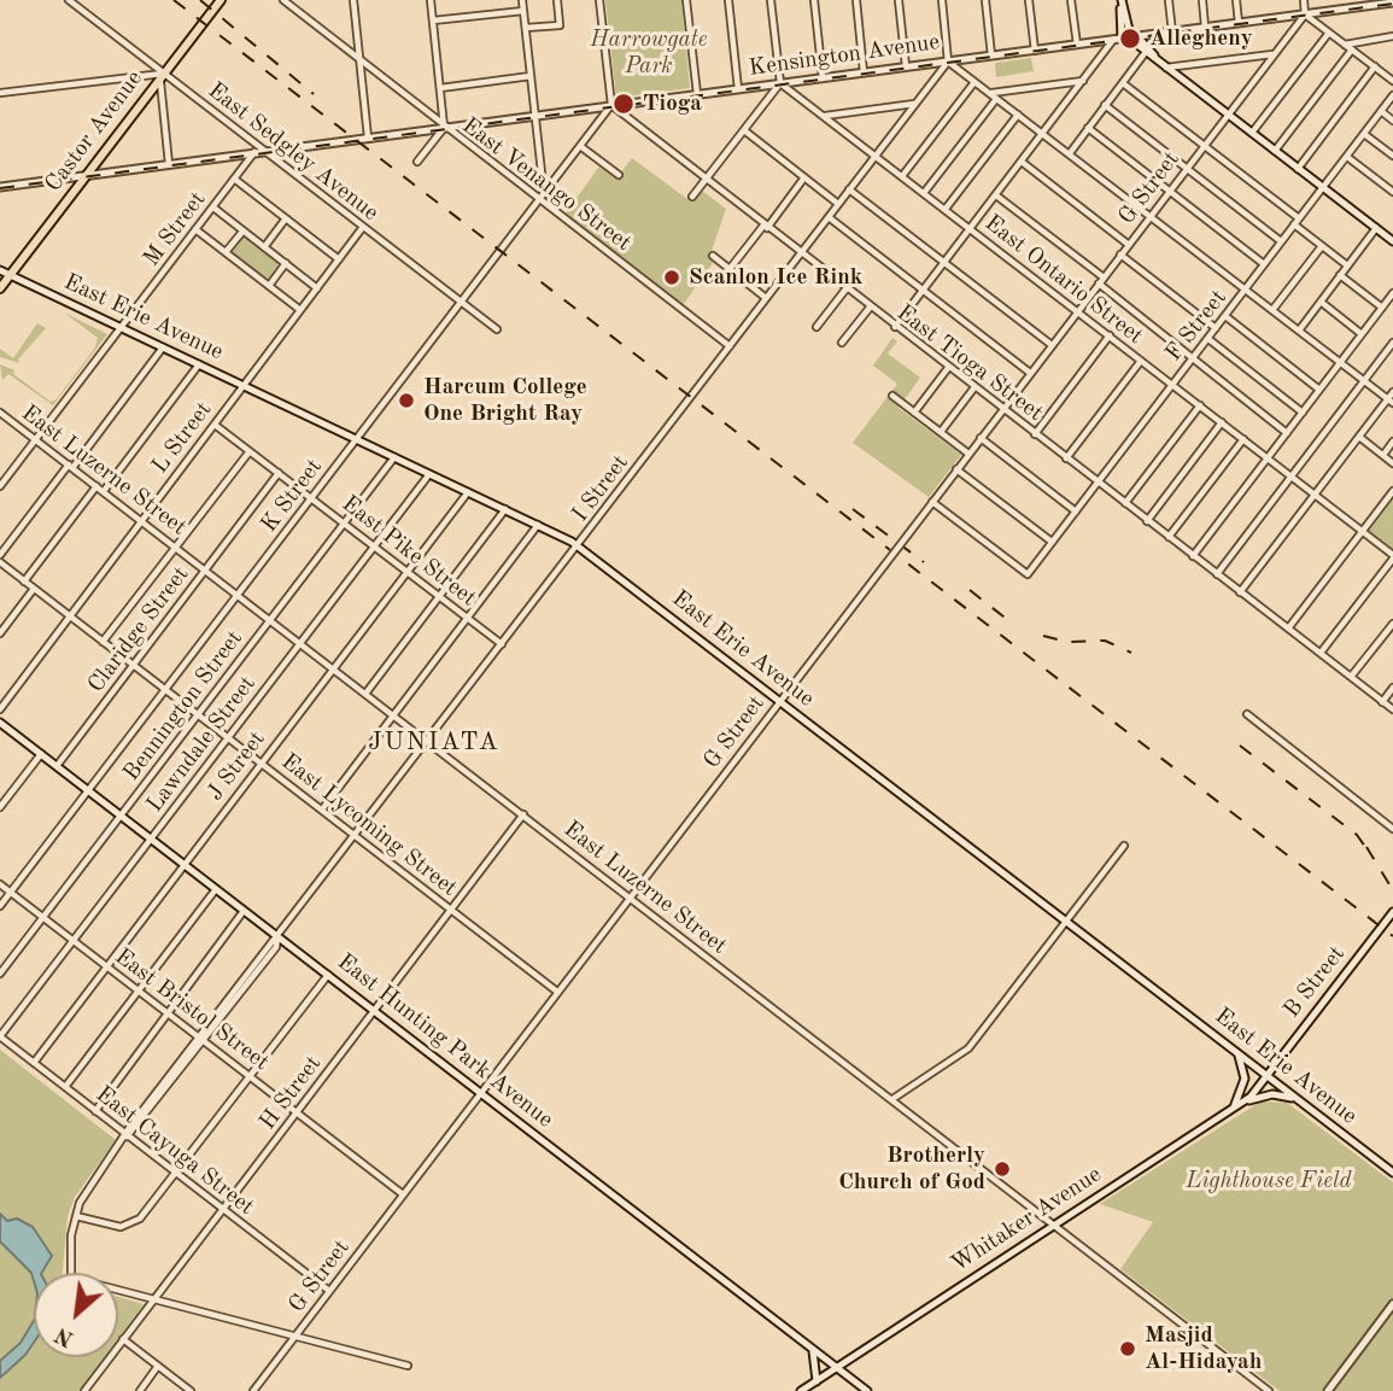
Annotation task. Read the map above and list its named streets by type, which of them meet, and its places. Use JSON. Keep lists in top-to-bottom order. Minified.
{"streets":{"main road":["Kensington Avenue","Castor Avenue","East Erie Avenue","B Street","East Hunting Park Avenue","Whitaker Avenue"],"street":["East Sedgley Avenue","East Venango Street","G Street","M Street","East Ontario Street","F Street","East Tioga Street","L Street","East Luzerne Street","I Street","K Street","East Pike Street","Claridge Street","Bennington Street","Lawndale Street","J Street","East Lycoming Street","East Bristol Street","H Street","East Cayuga Street"]},"crossings":[["Kensington Avenue","Castor Avenue"],["Kensington Avenue","East Sedgley Avenue"],["Kensington Avenue","East Venango Street"],["Kensington Avenue","G Street"],["Kensington Avenue","M Street"],["Kensington Avenue","East Ontario Street"],["Kensington Avenue","East Tioga Street"],["Kensington Avenue","I Street"],["Kensington Avenue","K Street"],["Castor Avenue","East Sedgley Avenue"],["Castor Avenue","East Erie Avenue"],["East Sedgley Avenue","L Street"],["East Sedgley Avenue","K Street"],["East Venango Street","I Street"],["East Venango Street","K Street"],["G Street","East Ontario Street"],["G Street","East Erie Avenue"],["G Street","F Street"],["G Street","East Tioga Street"],["G Street","East Luzerne Street"],["G Street","East Lycoming Street"],["G Street","East Bristol Street"],["G Street","East Hunting Park Avenue"],["G Street","East Cayuga Street"],["M Street","East Erie Avenue"],["M Street","East Luzerne Street"],["East Ontario Street","F Street"],["East Ontario Street","I Street"],["East Erie Avenue","L Street"],["East Erie Avenue","I Street"],["East Erie Avenue","K Street"],["East Erie Avenue","Bennington Street"],["East Erie Avenue","Lawndale Street"],["East Erie Avenue","J Street"],["East Erie Avenue","B Street"],["East Erie Avenue","Whitaker Avenue"],["F Street","East Tioga Street"],["East Tioga Street","I Street"],["East Tioga Street","K Street"],["L Street","East Luzerne Street"],["L Street","East Pike Street"],["L Street","East Lycoming Street"],["East Luzerne Street","I Street"],["East Luzerne Street","K Street"],["East Luzerne Street","Claridge Street"],["East Luzerne Street","Bennington Street"],["East Luzerne Street","Lawndale Street"],["East Luzerne Street","J Street"],["East Luzerne Street","H Street"],["East Luzerne Street","Whitaker Avenue"],["I Street","East Pike Street"],["I Street","East Lycoming Street"],["I Street","East Bristol Street"],["I Street","East Hunting Park Avenue"],["I Street","H Street"],["I Street","East Cayuga Street"],["K Street","East Pike Street"],["K Street","East Lycoming Street"],["K Street","East Bristol Street"],["K Street","East Hunting Park Avenue"],["East Pike Street","Claridge Street"],["East Pike Street","Bennington Street"],["East Pike Street","Lawndale Street"],["East Pike Street","J Street"],["Claridge Street","East Lycoming Street"],["Claridge Street","East Hunting Park Avenue"],["Bennington Street","East Lycoming Street"],["Bennington Street","East Bristol Street"],["Bennington Street","East Hunting Park Avenue"],["Lawndale Street","East Lycoming Street"],["Lawndale Street","East Bristol Street"],["Lawndale Street","East Hunting Park Avenue"],["Lawndale Street","East Cayuga Street"],["J Street","East Lycoming Street"],["J Street","East Bristol Street"],["J Street","East Hunting Park Avenue"],["J Street","East Cayuga Street"],["East Lycoming Street","H Street"],["B Street","Whitaker Avenue"],["East Bristol Street","H Street"],["East Hunting Park Avenue","H Street"],["East Hunting Park Avenue","Whitaker Avenue"],["H Street","East Cayuga Street"]],"districts":["JUNIATA"],"parks":["Harrowgate Park","Lighthouse Field"],"places":["Allegheny","Tioga","Scanlon Ice Rink","Harcum College One Bright Ray","Brotherly Church of God","Masjid Al-Hidayah"],"north":"bottom left"}
